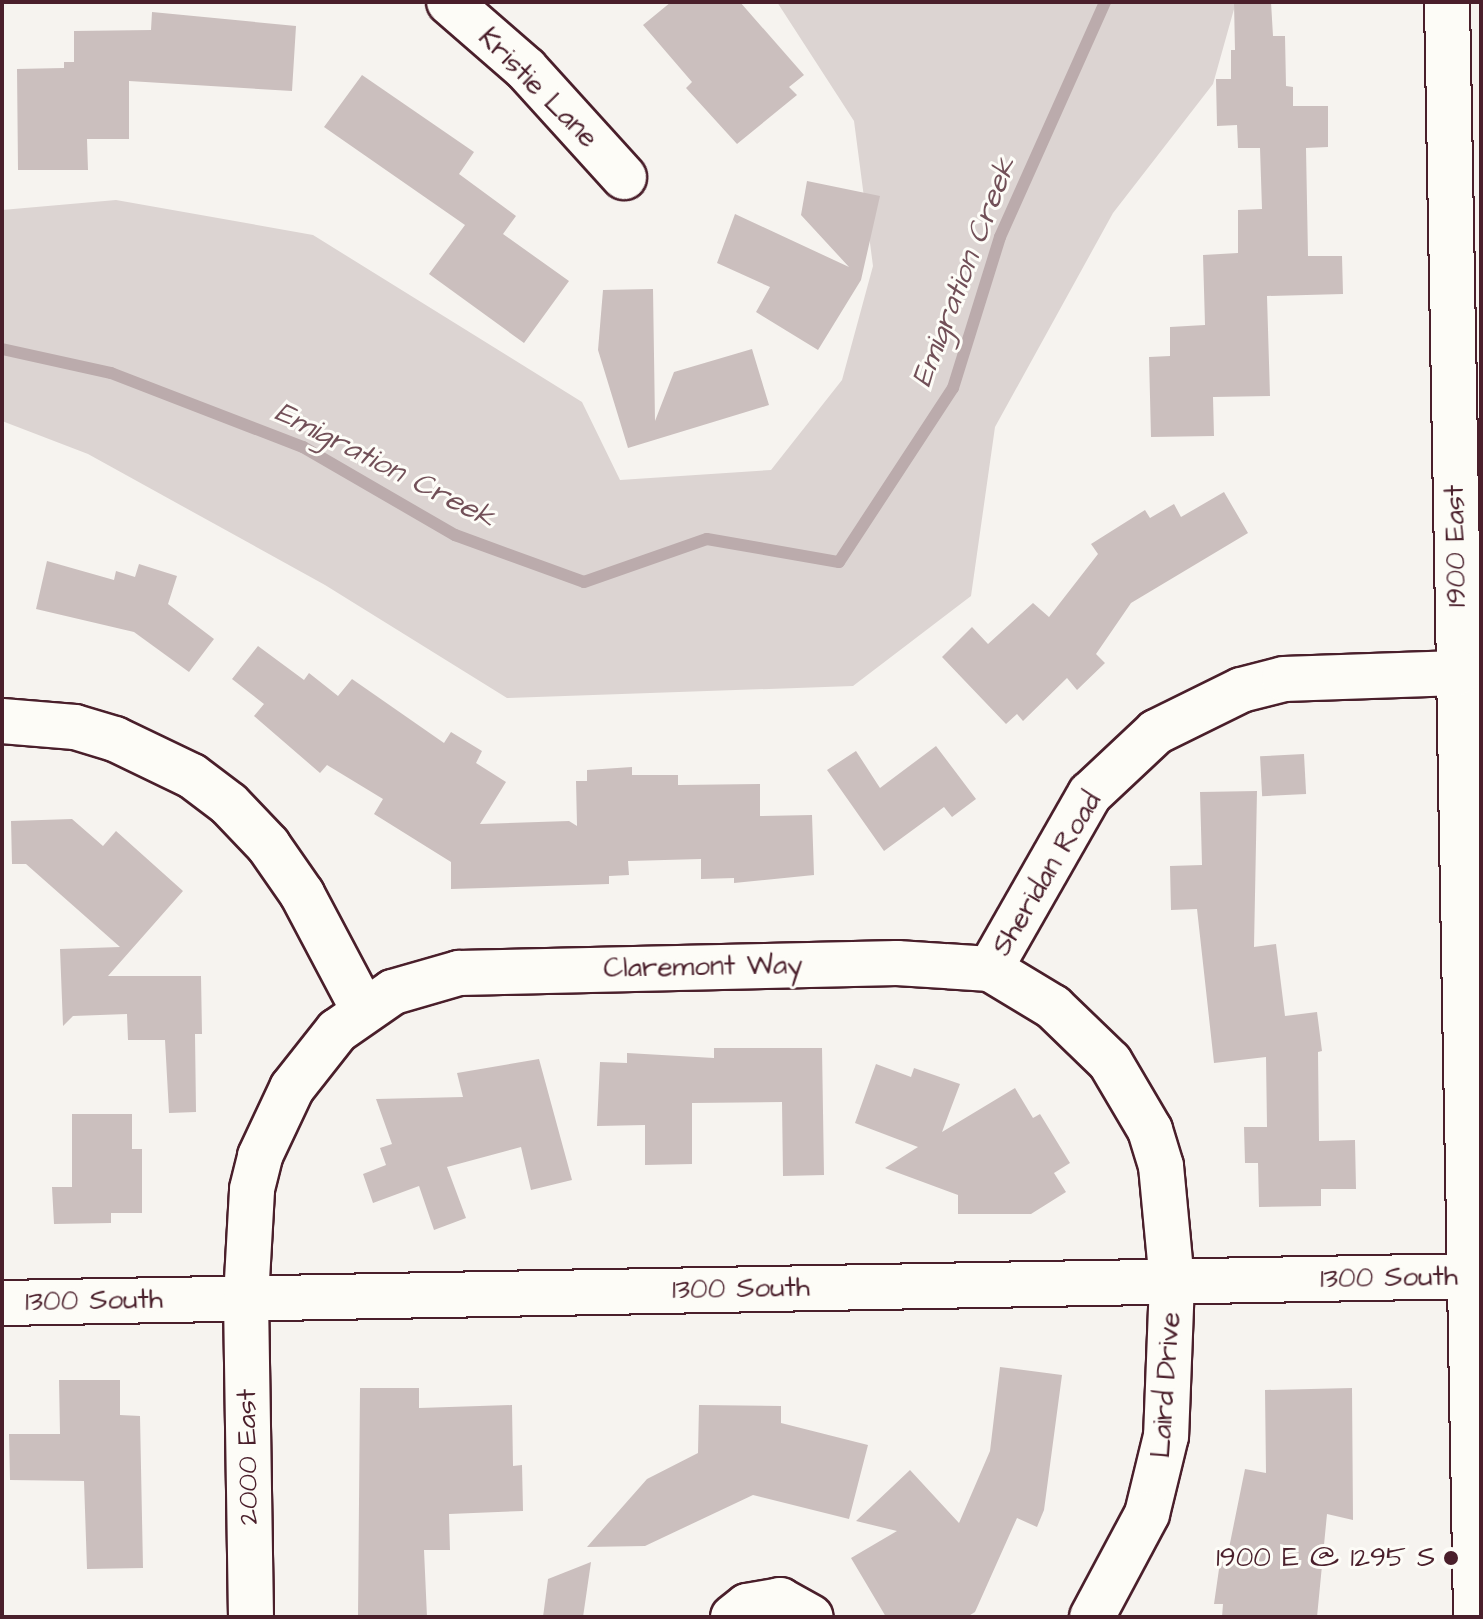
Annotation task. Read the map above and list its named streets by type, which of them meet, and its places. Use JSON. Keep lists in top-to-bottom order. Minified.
{"streets":{"street":["Kristie Lane","1900 East","Sheridan Road","Claremont Way","1300 South","Laird Drive","2000 East"]},"crossings":[["1900 East","Sheridan Road"],["1900 East","1300 South"],["Sheridan Road","Claremont Way"],["Claremont Way","1300 South"],["Claremont Way","Laird Drive"],["Claremont Way","2000 East"],["1300 South","Laird Drive"],["1300 South","2000 East"]],"water":["Emigration Creek"],"places":["1900 E @ 1295 S"]}
